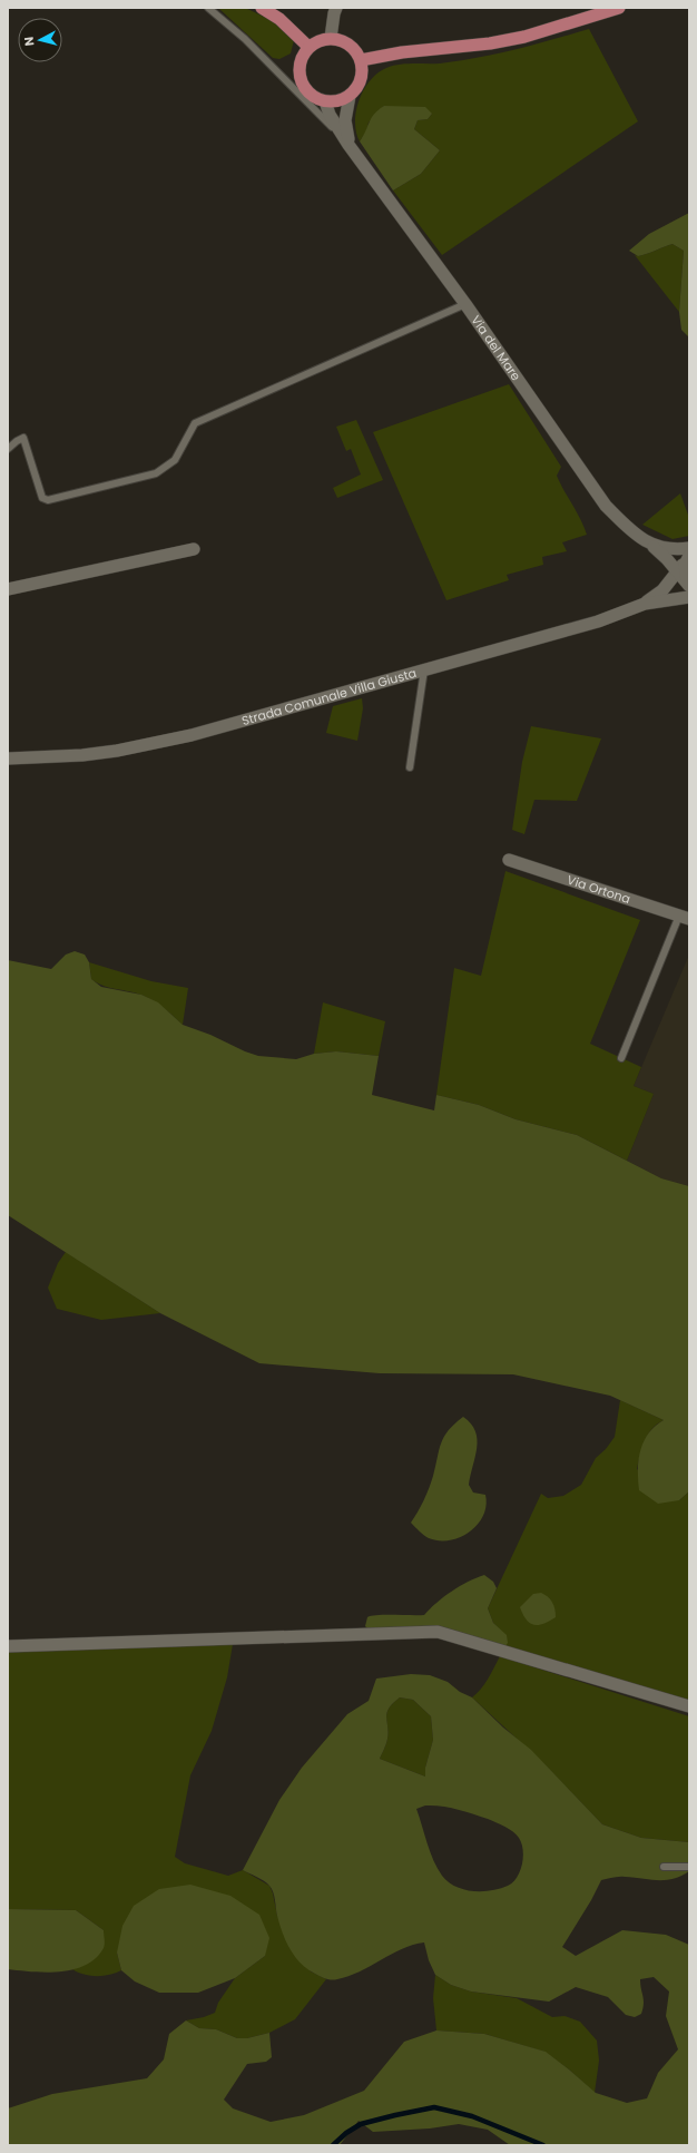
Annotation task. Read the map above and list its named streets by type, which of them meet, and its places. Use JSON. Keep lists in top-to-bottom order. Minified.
{"streets":{"street":["Via del Mare","Strada Comunale Villa Giusta","Via Ortona"]},"north":"left"}
